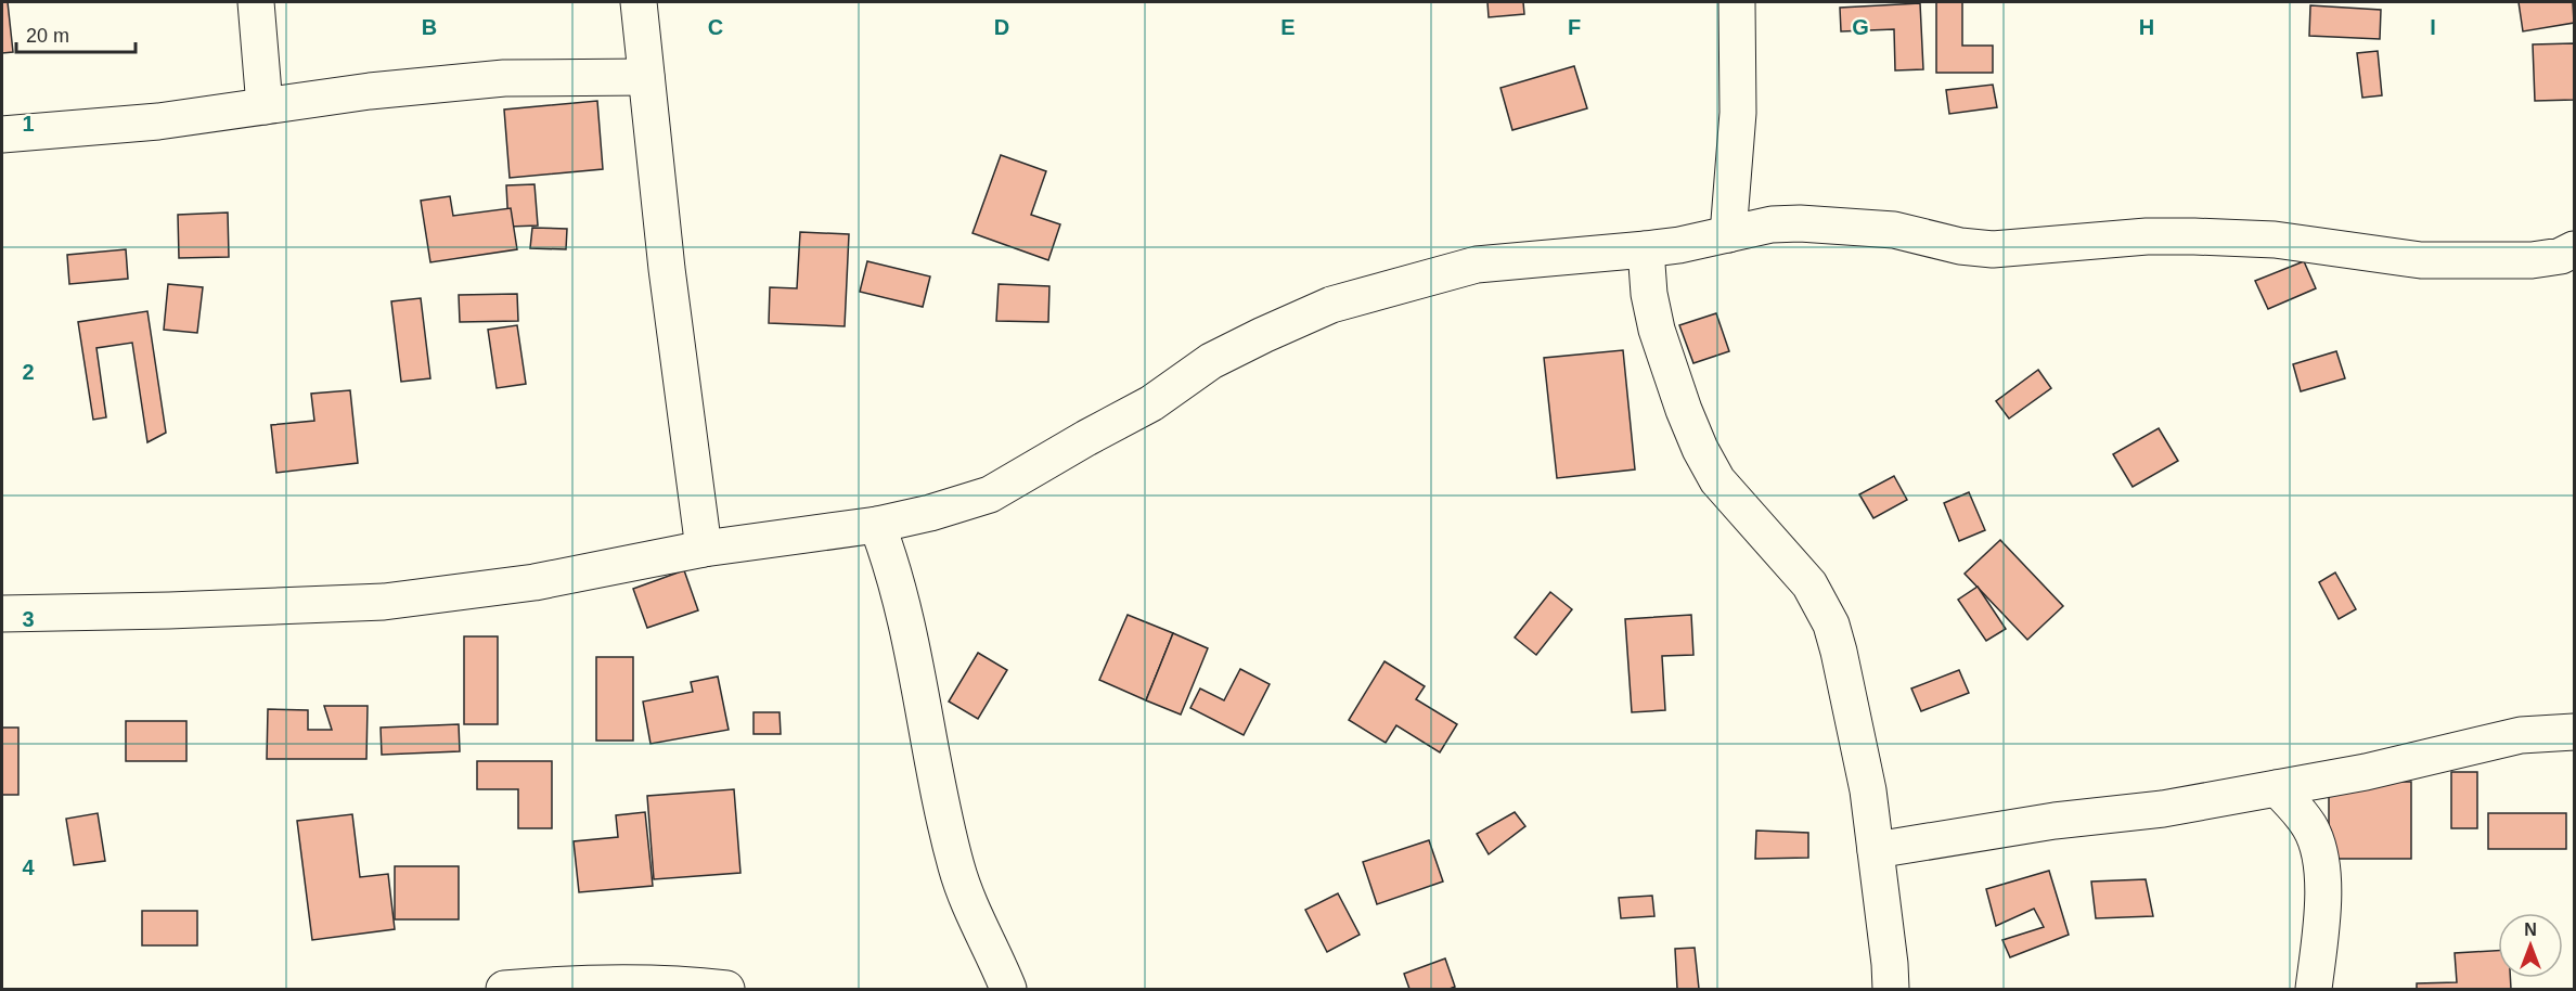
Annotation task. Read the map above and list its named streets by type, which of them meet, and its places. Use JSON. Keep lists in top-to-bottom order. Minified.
{"scale_bar":"20 m","north":"top","grid":{"columns":["B","C","D","E","F","G","H","I"],"rows":["1","2","3","4"]}}
